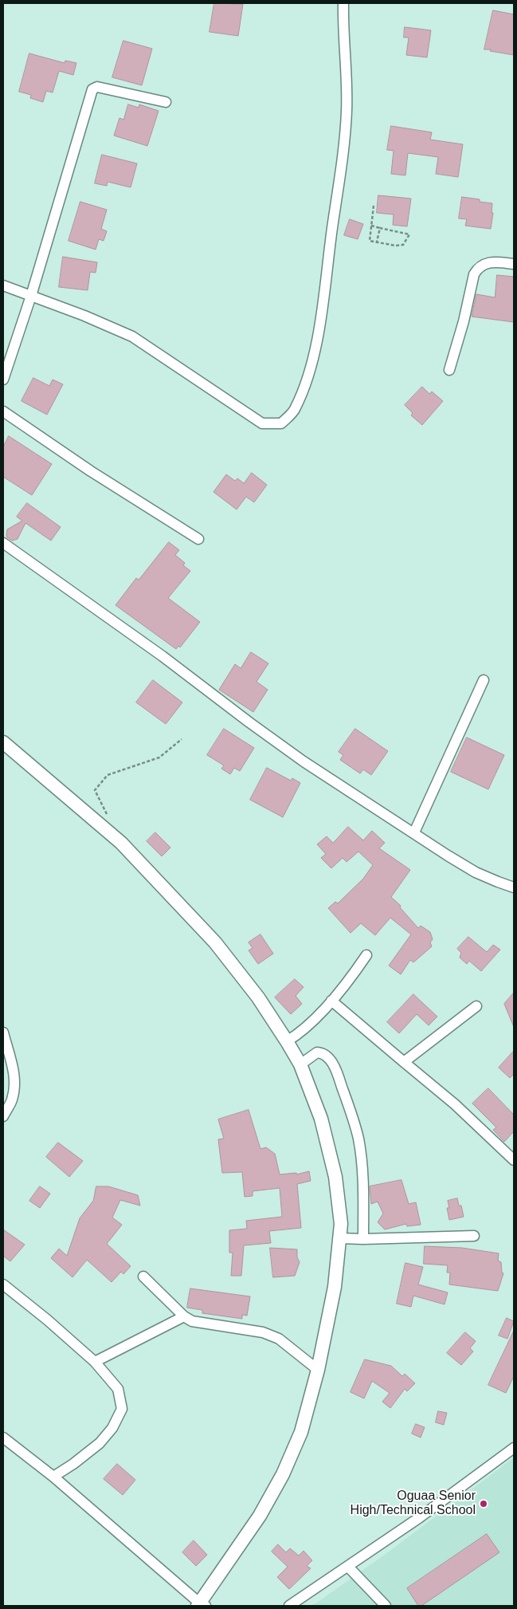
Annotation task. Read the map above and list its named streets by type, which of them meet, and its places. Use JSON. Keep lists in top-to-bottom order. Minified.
{"places":["Oguaa Senior High/Technical School"]}
